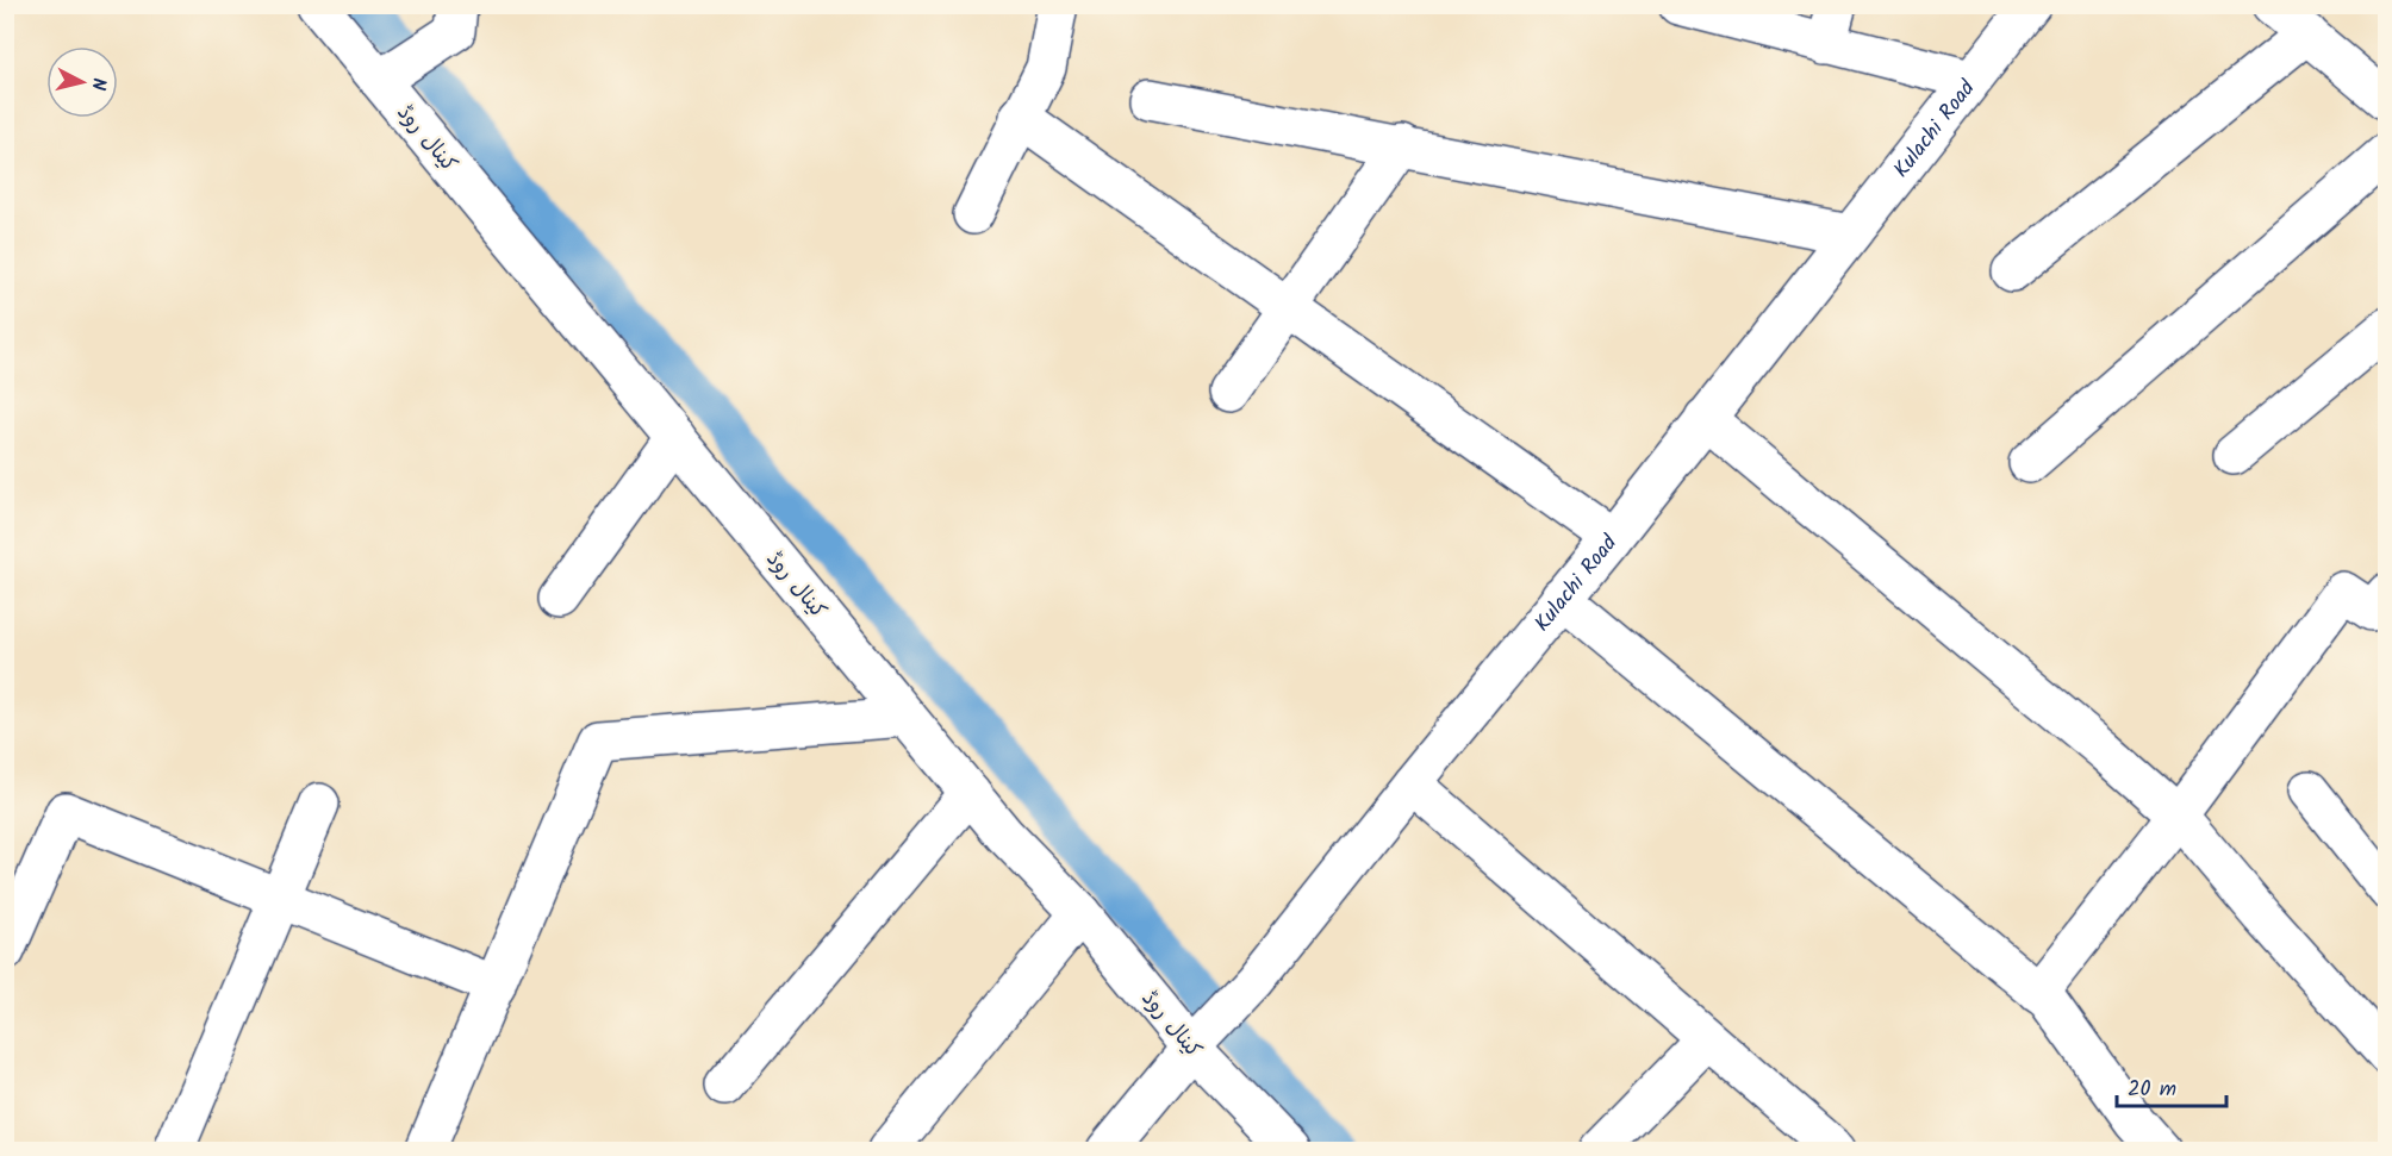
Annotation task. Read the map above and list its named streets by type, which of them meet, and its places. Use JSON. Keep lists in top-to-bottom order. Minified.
{"streets":{"street":["Kulachi Road","کینال روڈ"]},"crossings":[["Kulachi Road","کینال روڈ"]],"scale_bar":"20 m","north":"right"}
